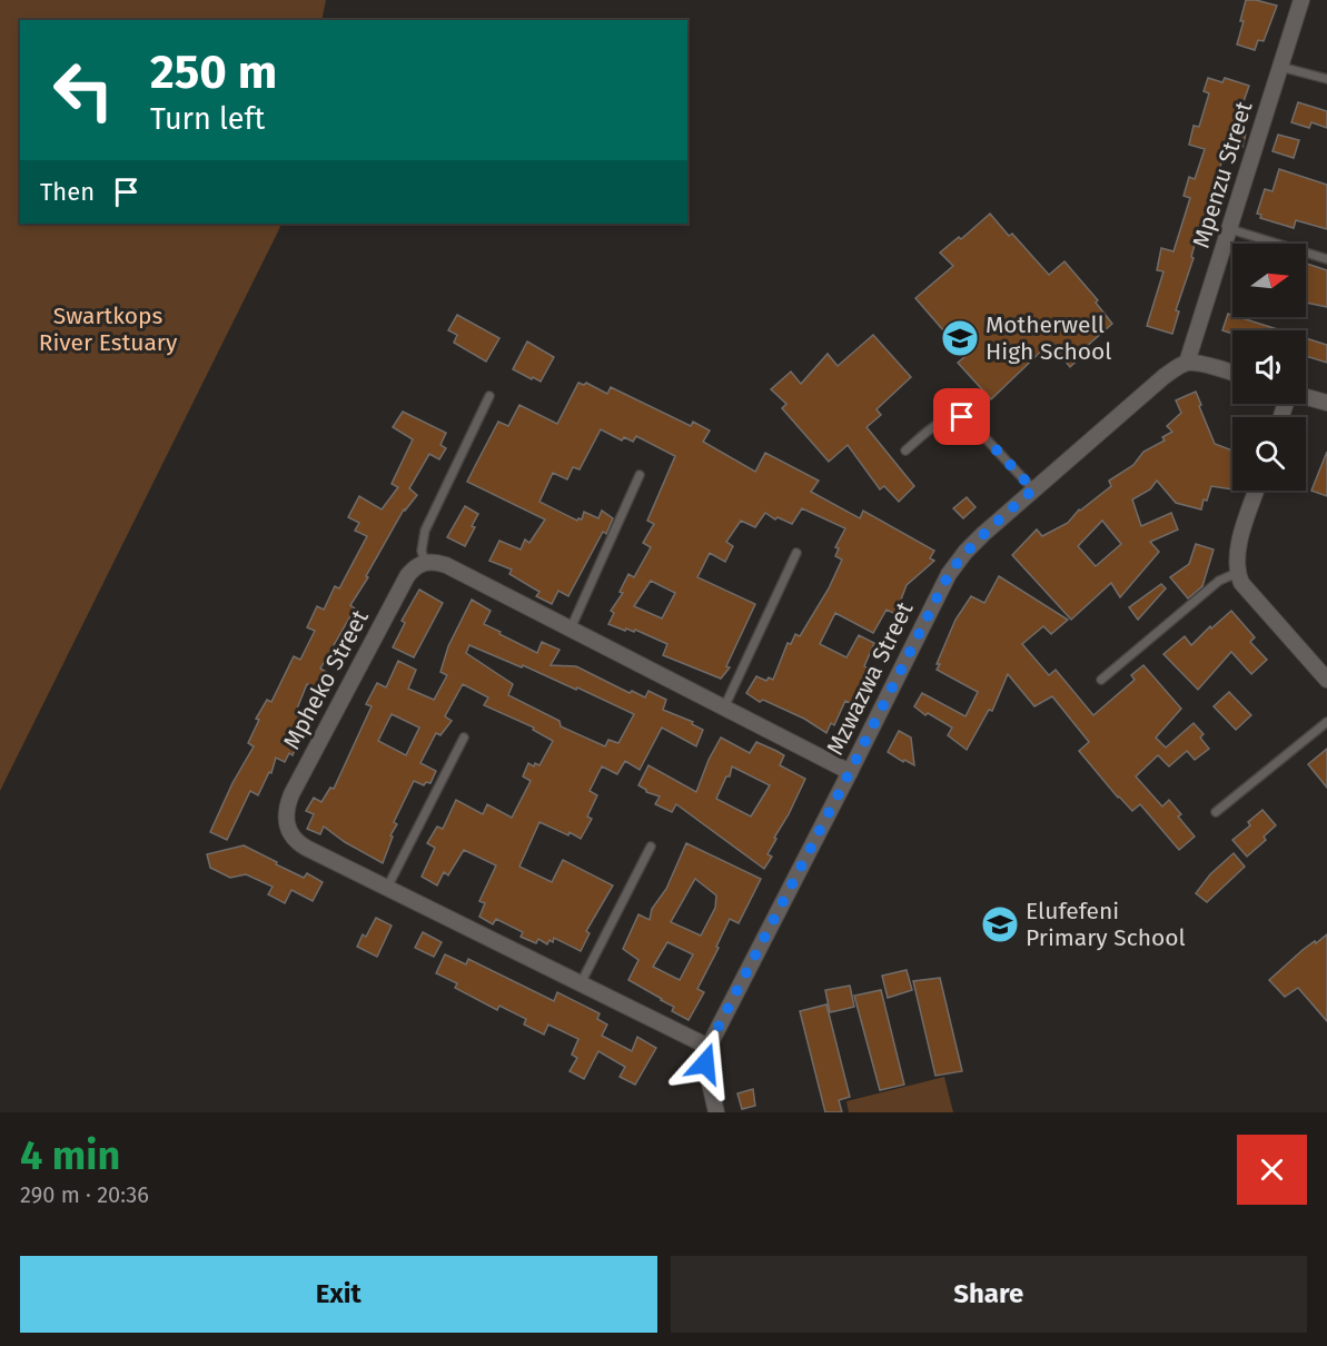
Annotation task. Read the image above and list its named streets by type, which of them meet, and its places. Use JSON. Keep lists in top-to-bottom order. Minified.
{"streets":{"street":["Mpenzu Street","Mzwazwa Street","Mpheko Street"]},"crossings":[["Mpenzu Street","Mzwazwa Street"],["Mzwazwa Street","Mpheko Street"]],"parks":["Swartkops River Estuary"],"places":{"school or university":["Motherwell High School","Elufefeni Primary School"]},"north":"right","page":{"turn":["250 m","Turn left"],"then":"Then","heading":["4 min","290 m · 20:36"],"buttons":["Exit","Share"]}}
